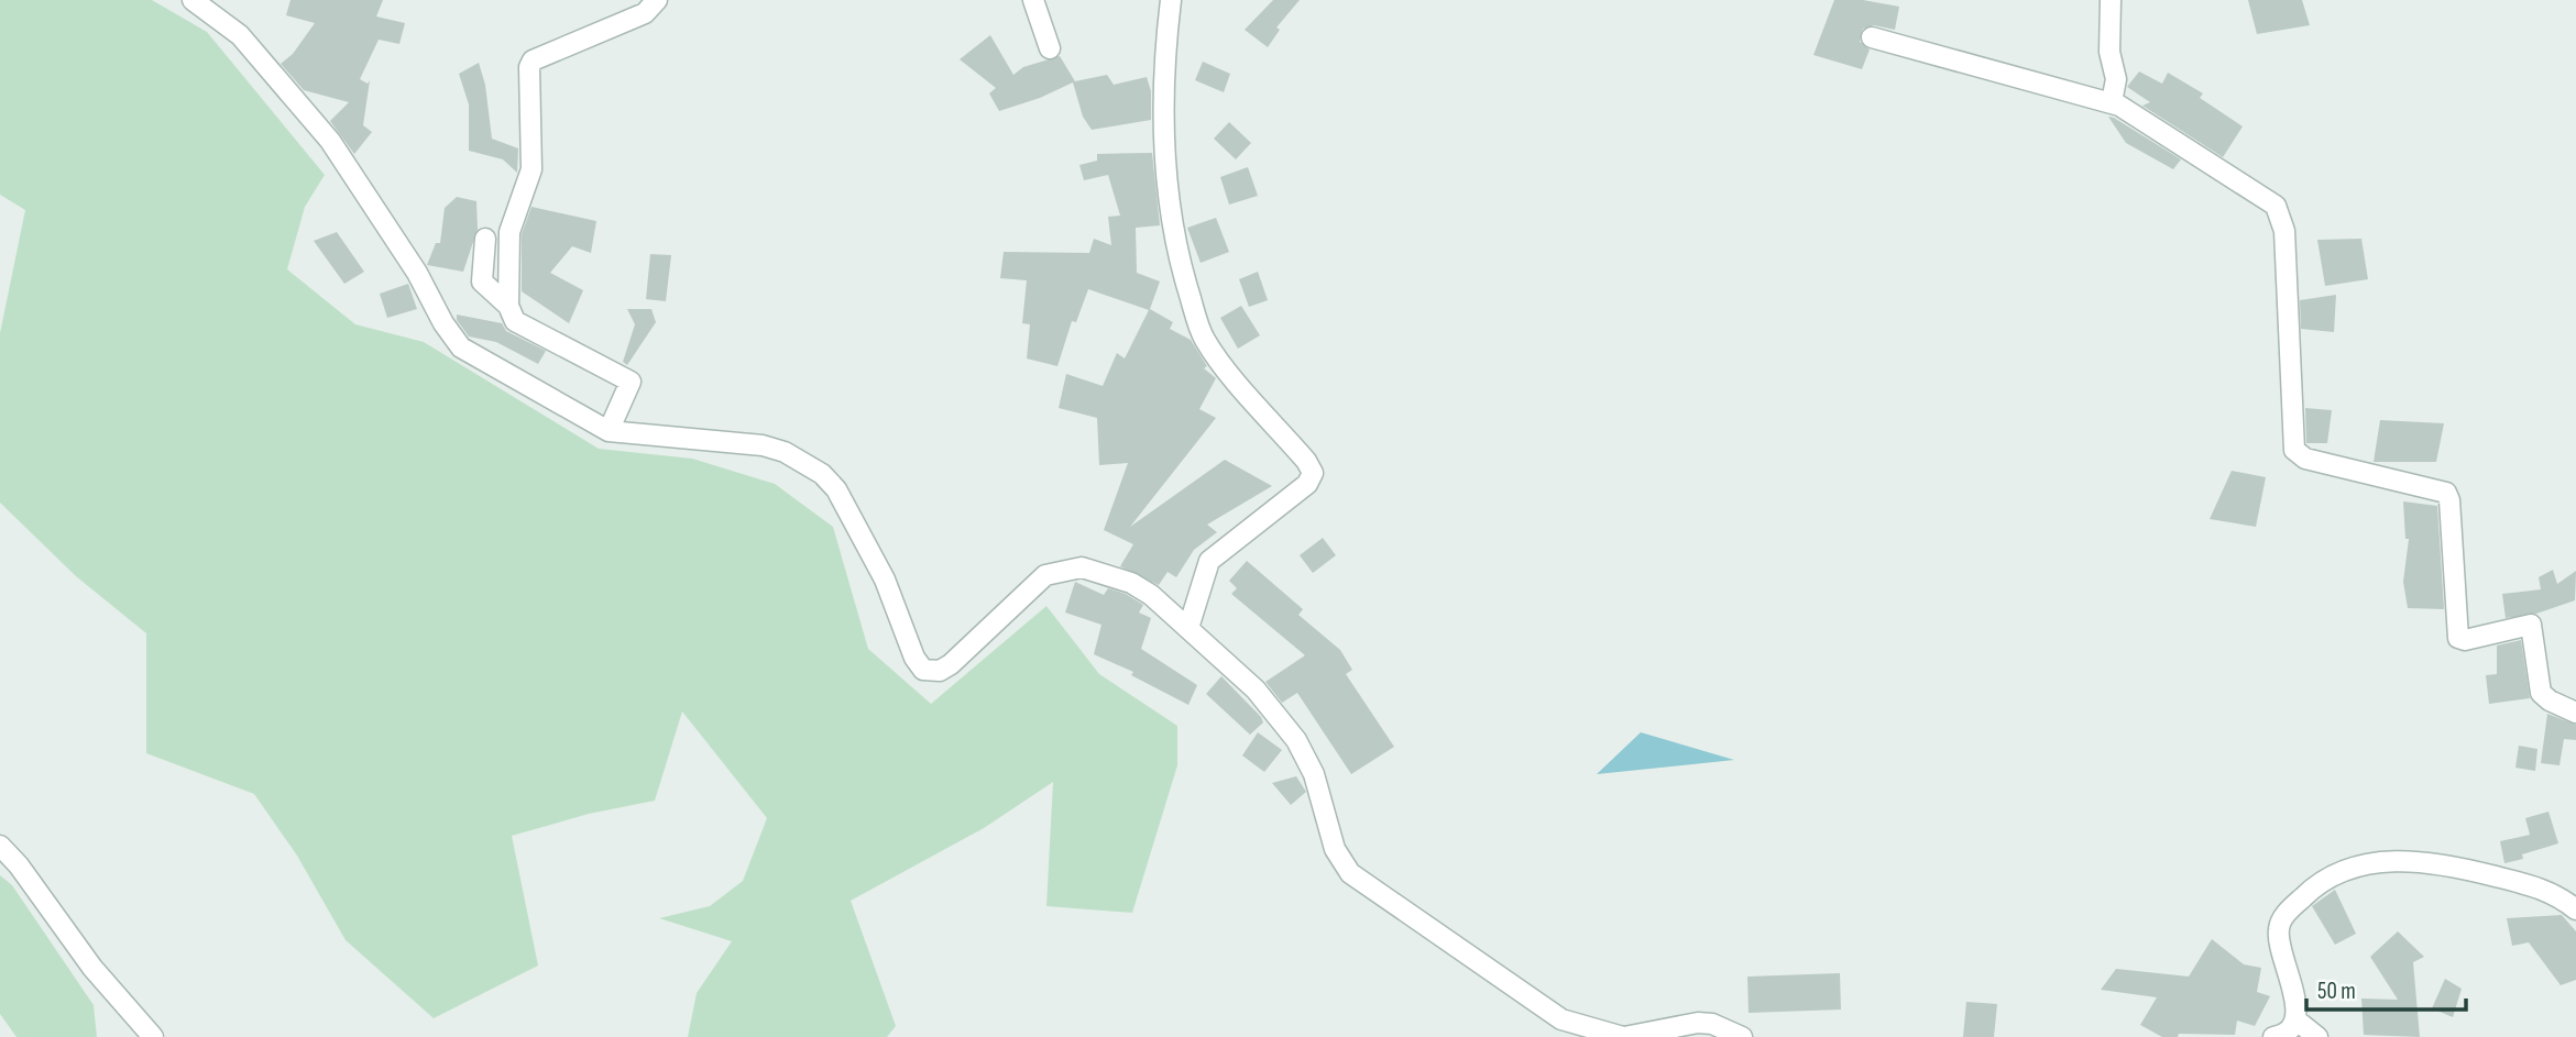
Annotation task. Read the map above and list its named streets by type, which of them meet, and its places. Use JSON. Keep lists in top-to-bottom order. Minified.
{"scale_bar":"50 m"}
